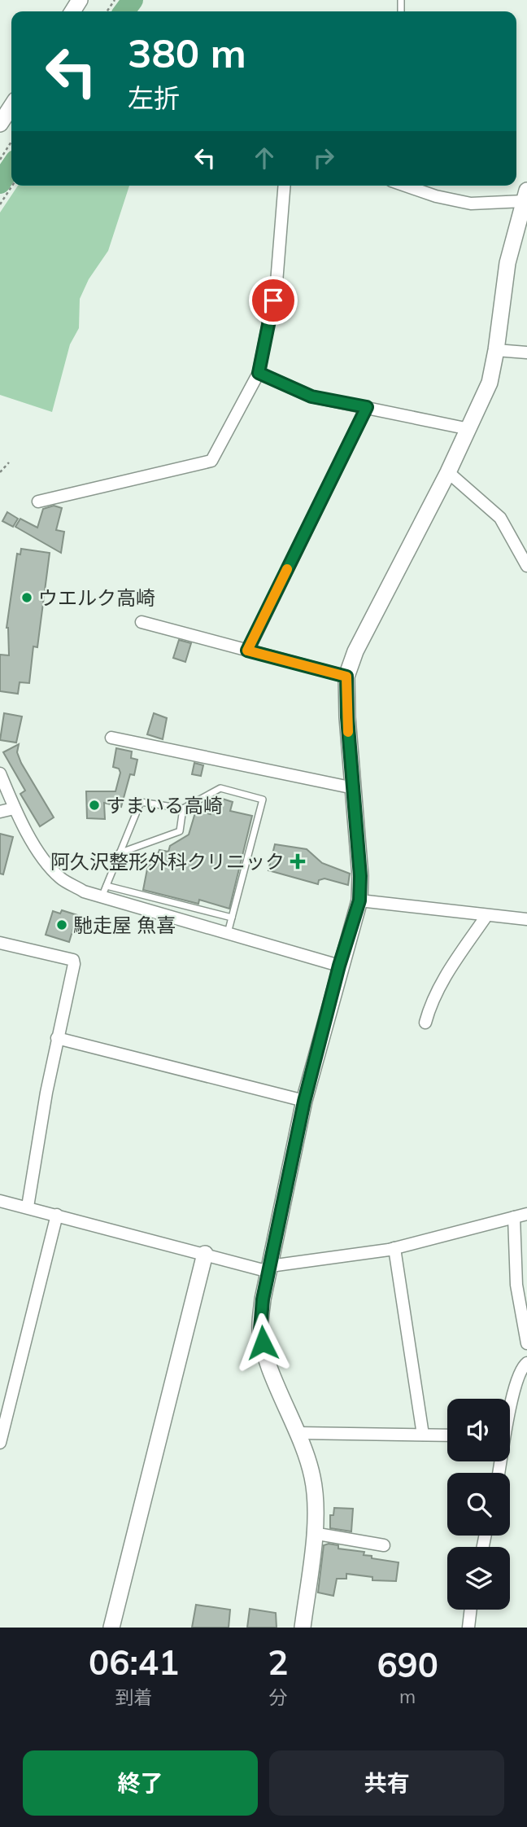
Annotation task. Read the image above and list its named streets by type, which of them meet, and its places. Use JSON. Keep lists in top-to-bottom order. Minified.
{"places":{"other":["ウエルク高崎","すまいる高崎","馳走屋 魚喜"],"health":["阿久沢整形外科クリニック"]},"page":{"turn":["380 m","左折"],"eta":["06:41","到着","2","分","690","m"],"buttons":["終了","共有"]}}
